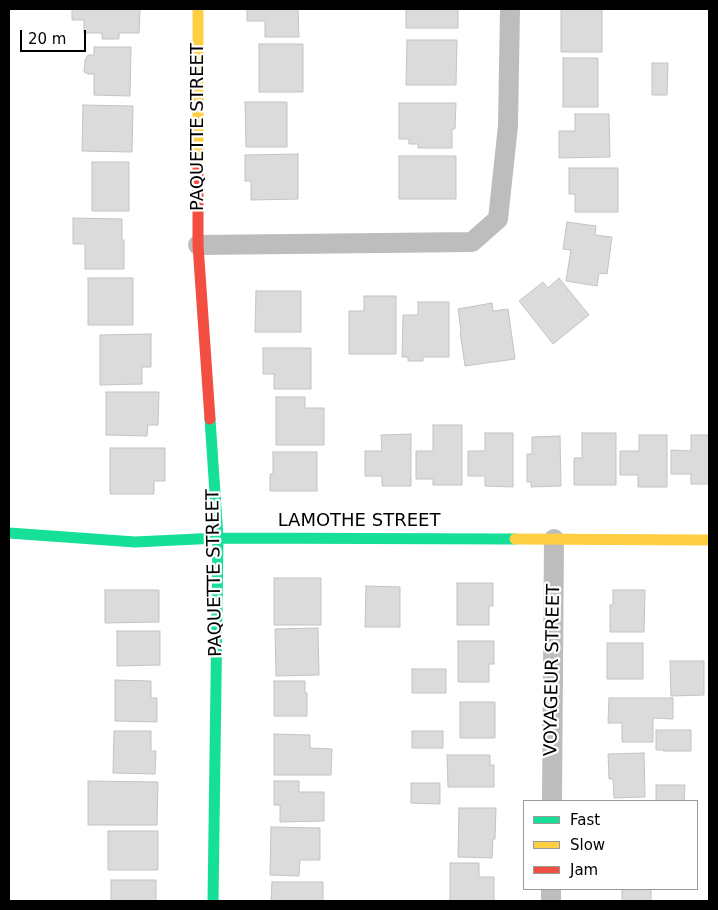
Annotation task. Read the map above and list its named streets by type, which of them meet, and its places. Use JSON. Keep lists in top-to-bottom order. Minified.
{"streets":{"street":["PAQUETTE STREET","LAMOTHE STREET","VOYAGEUR STREET"]},"crossings":[["PAQUETTE STREET","LAMOTHE STREET"],["LAMOTHE STREET","VOYAGEUR STREET"]],"legend":["Fast","Slow","Jam"],"scale_bar":"20 m"}
